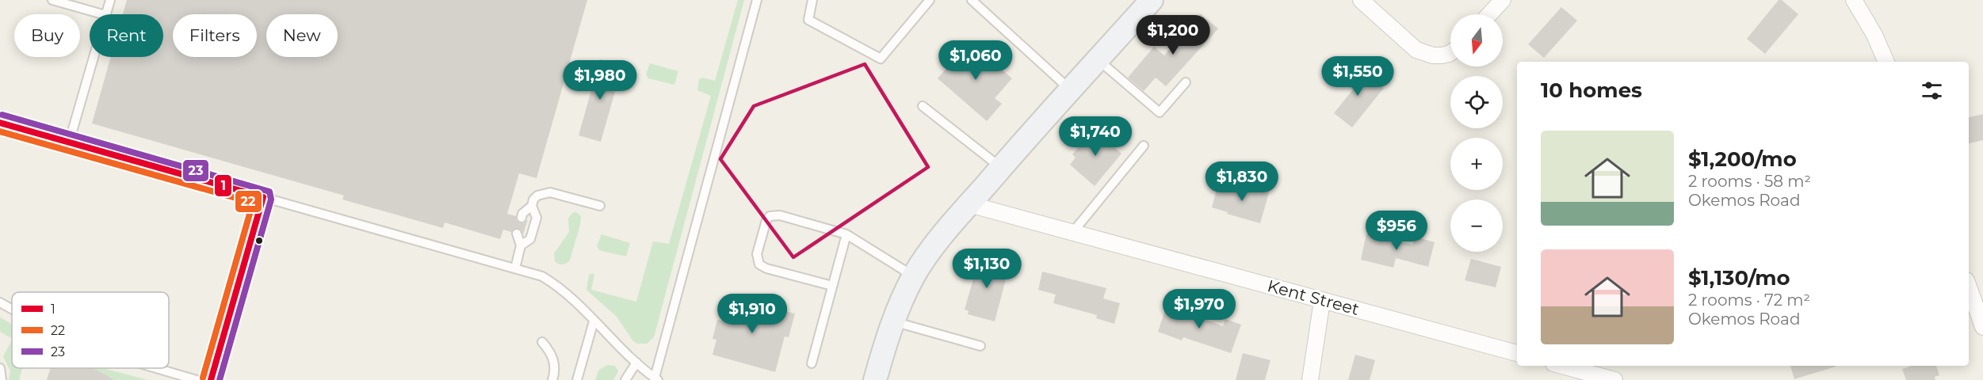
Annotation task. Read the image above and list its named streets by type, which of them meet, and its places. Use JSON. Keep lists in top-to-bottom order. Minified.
{"streets":{"street":["Kent Street"]},"lines":["transit line 23","transit line 1","transit line 22"],"legend":["1","22","23"],"north":"bottom","page":{"map_buttons":["+","−"],"chip":["Buy","Rent","Filters","New"],"price":["$1,200","$1,060","$1,550","$1,980","$1,740","$1,830","$956","$1,130","$1,970","$1,910"],"heading":"10 homes","list":[{"name":"$1,200/mo","note":"2 rooms · 58 m² · Okemos Road"},{"name":"$1,130/mo","note":"2 rooms · 72 m² · Okemos Road"}]}}
